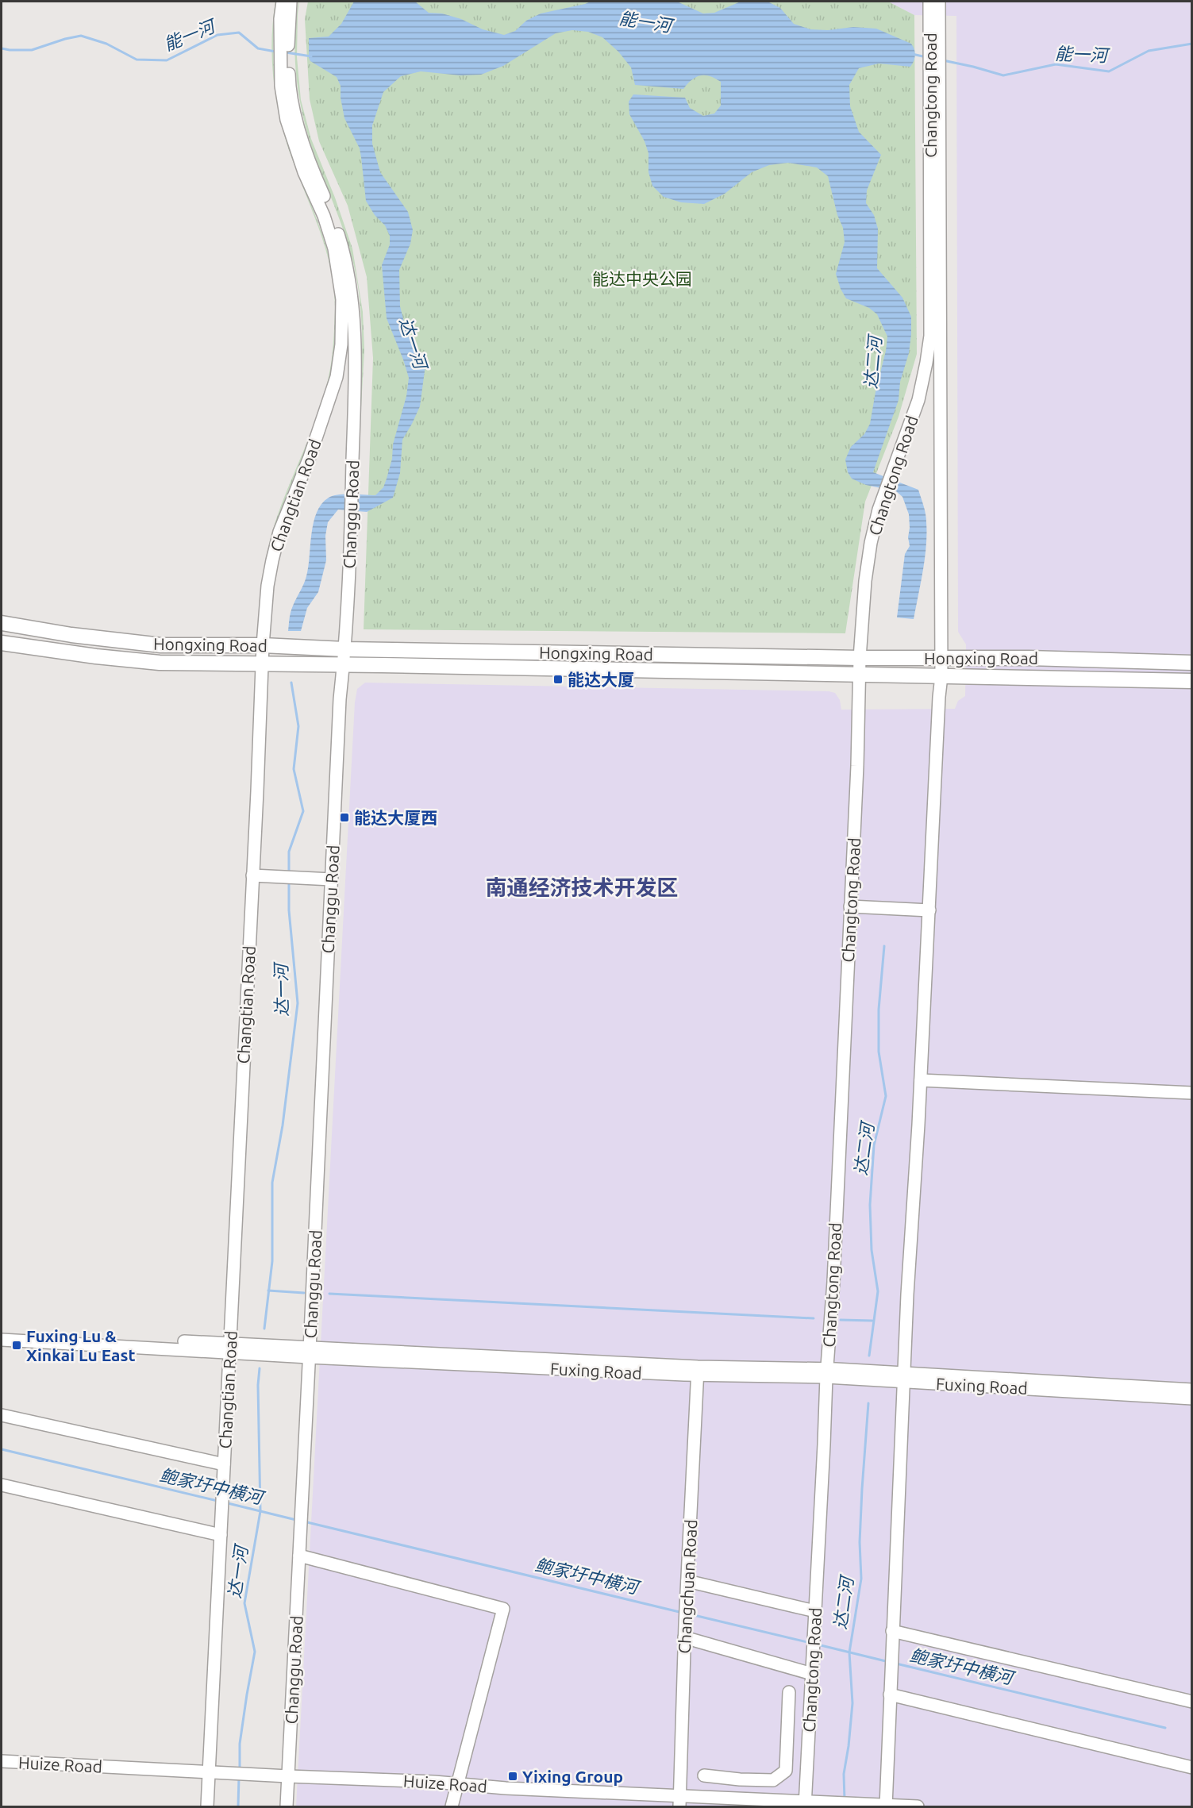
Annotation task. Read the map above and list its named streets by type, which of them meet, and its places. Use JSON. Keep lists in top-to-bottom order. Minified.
{"streets":{"main road":["Hongxing Road"],"street":["Changtong Road","Changtian Road","Changgu Road","Fuxing Road","Changchuan Road","Huize Road"]},"crossings":[["Changtong Road","Hongxing Road"],["Changtong Road","Fuxing Road"],["Changtong Road","Huize Road"],["Changtian Road","Hongxing Road"],["Changtian Road","Fuxing Road"],["Changtian Road","Huize Road"],["Changgu Road","Hongxing Road"],["Changgu Road","Fuxing Road"],["Changgu Road","Huize Road"],["Fuxing Road","Changchuan Road"],["Changchuan Road","Huize Road"]],"districts":["南通经济技术开发区"],"water":["能一河","达一河","达二河","鲍家圩中横河"],"parks":["能达中央公园"],"places":{"transit":["能达大厦","能达大厦西","Fuxing Lu & Xinkai Lu East","Yixing Group"]}}
